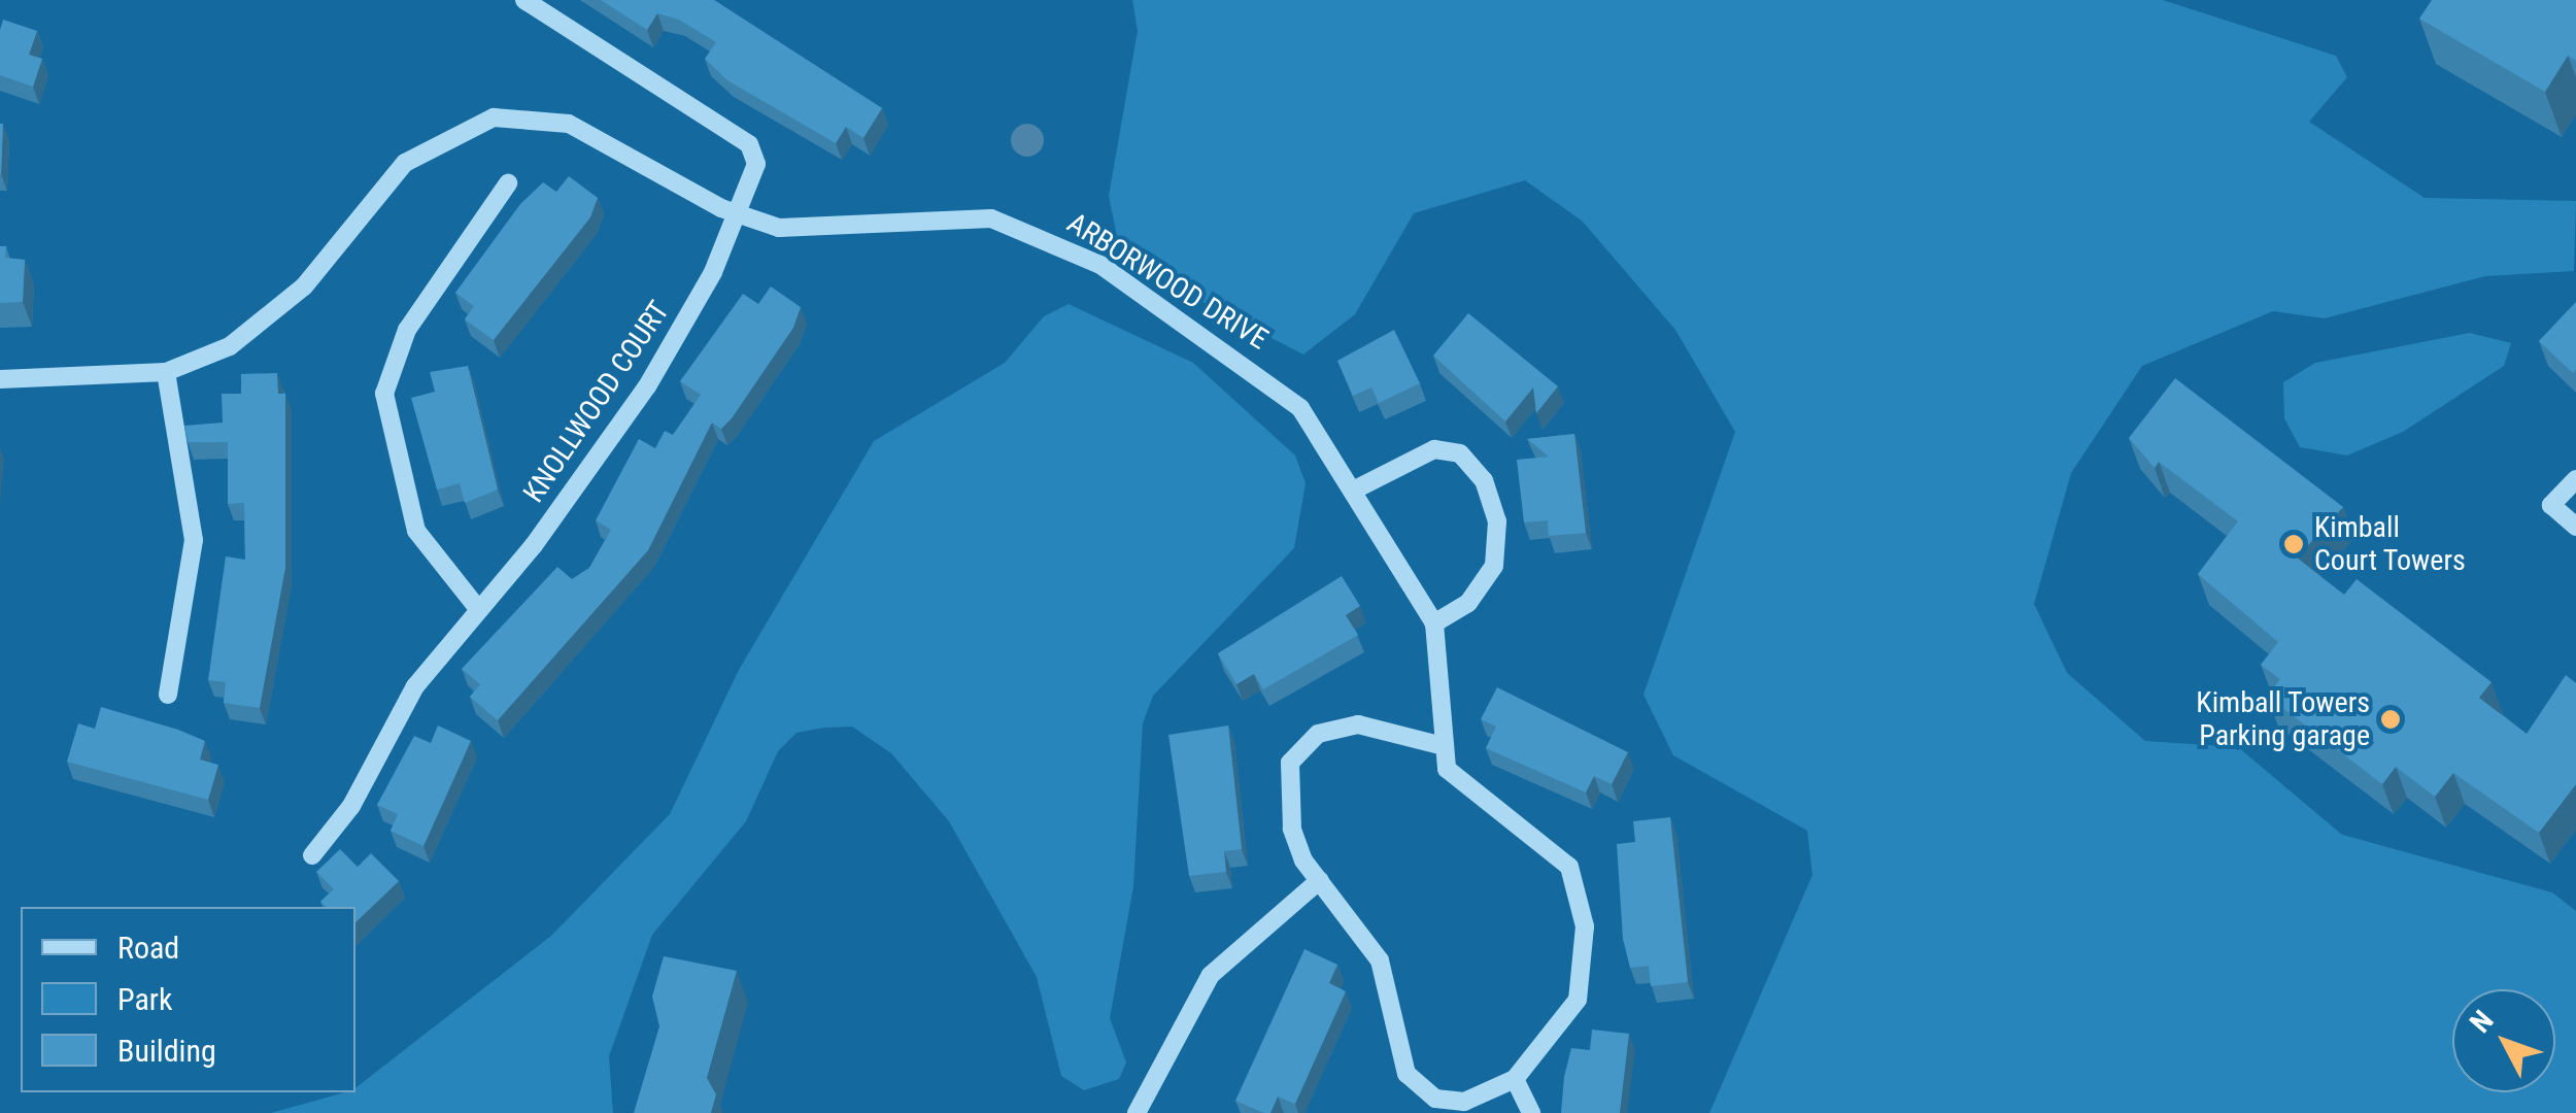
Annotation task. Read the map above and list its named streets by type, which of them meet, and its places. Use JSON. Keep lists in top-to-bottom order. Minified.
{"streets":{"street":["ARBORWOOD DRIVE","KNOLLWOOD COURT"]},"crossings":[["ARBORWOOD DRIVE","KNOLLWOOD COURT"]],"places":["Kimball Court Towers","Kimball Towers Parking garage"],"legend":["Road","Park","Building"],"north":"top left"}
